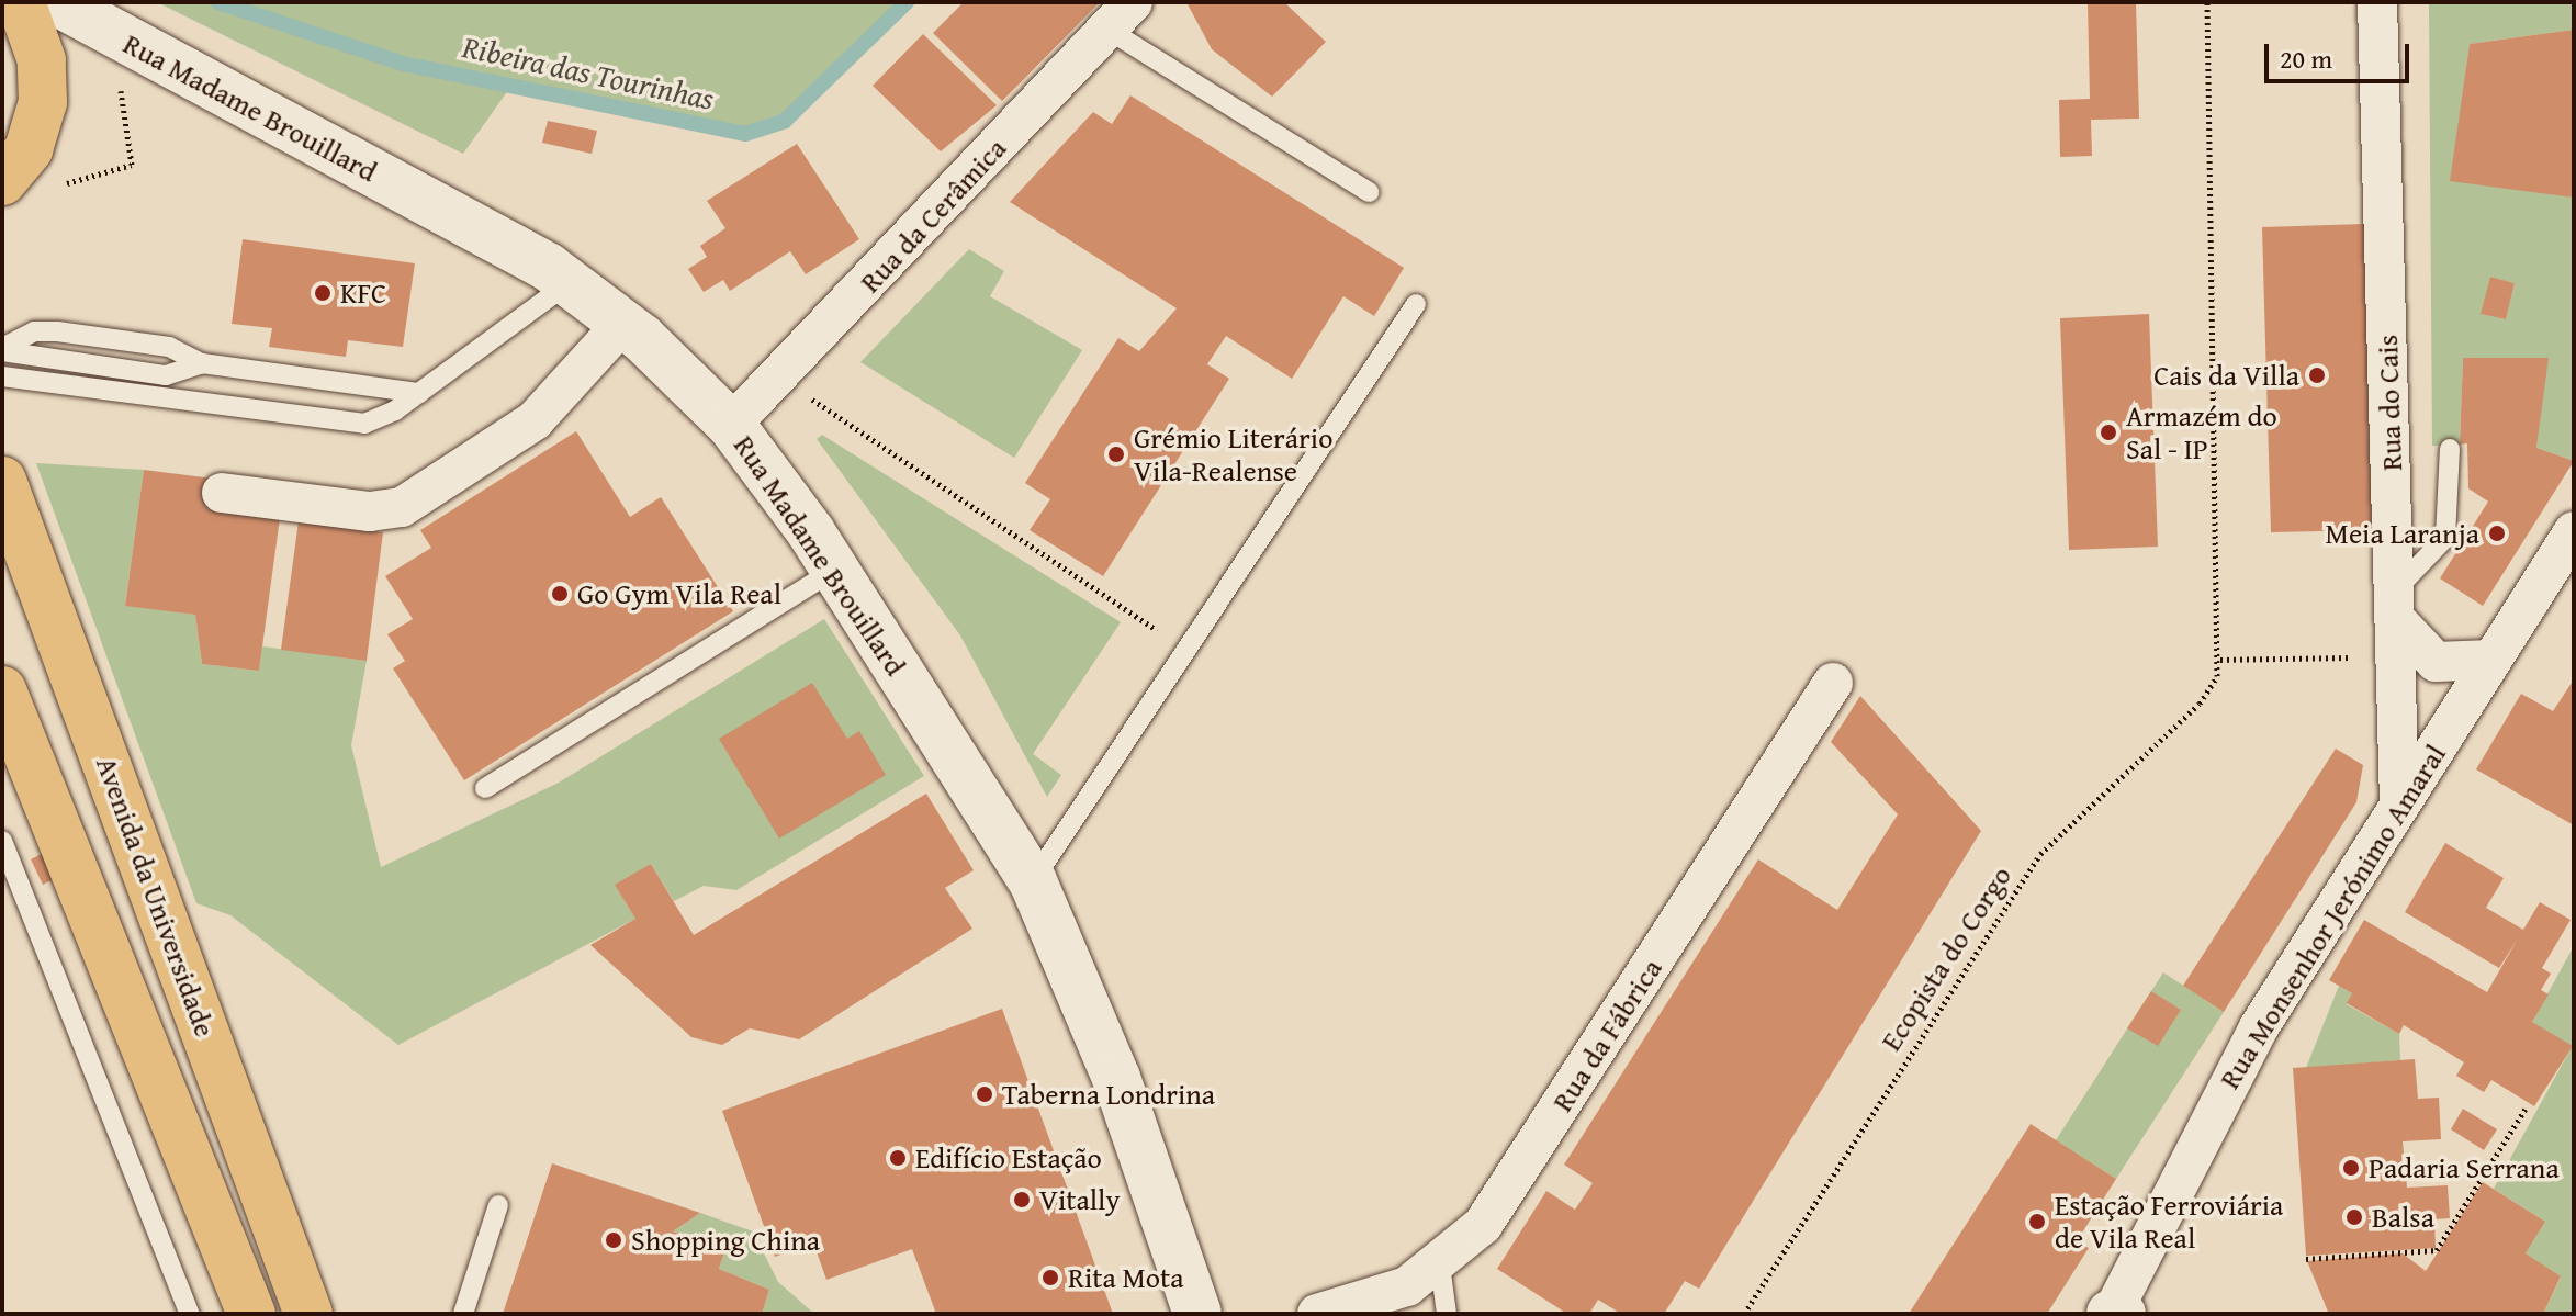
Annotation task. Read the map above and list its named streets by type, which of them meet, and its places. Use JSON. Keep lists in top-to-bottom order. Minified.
{"streets":{"main road":["Rua Madame Brouillard","Avenida da Universidade"],"street":["Rua da Cerâmica","Rua do Cais","Rua Monsenhor Jerónimo Amaral","Rua da Fábrica"],"path":["Ecopista do Corgo"]},"crossings":[["Rua Madame Brouillard","Rua da Cerâmica"],["Rua do Cais","Rua Monsenhor Jerónimo Amaral"]],"water":["Ribeira das Tourinhas"],"places":["KFC","Cais da Villa","Armazém do Sal - IP","Grémio Literário Vila-Realense","Meia Laranja","Go Gym Vila Real","Taberna Londrina","Edifício Estação","Padaria Serrana","Vitally","Balsa","Estação Ferroviária de Vila Real","Shopping China","Rita Mota"],"scale_bar":"20 m"}
